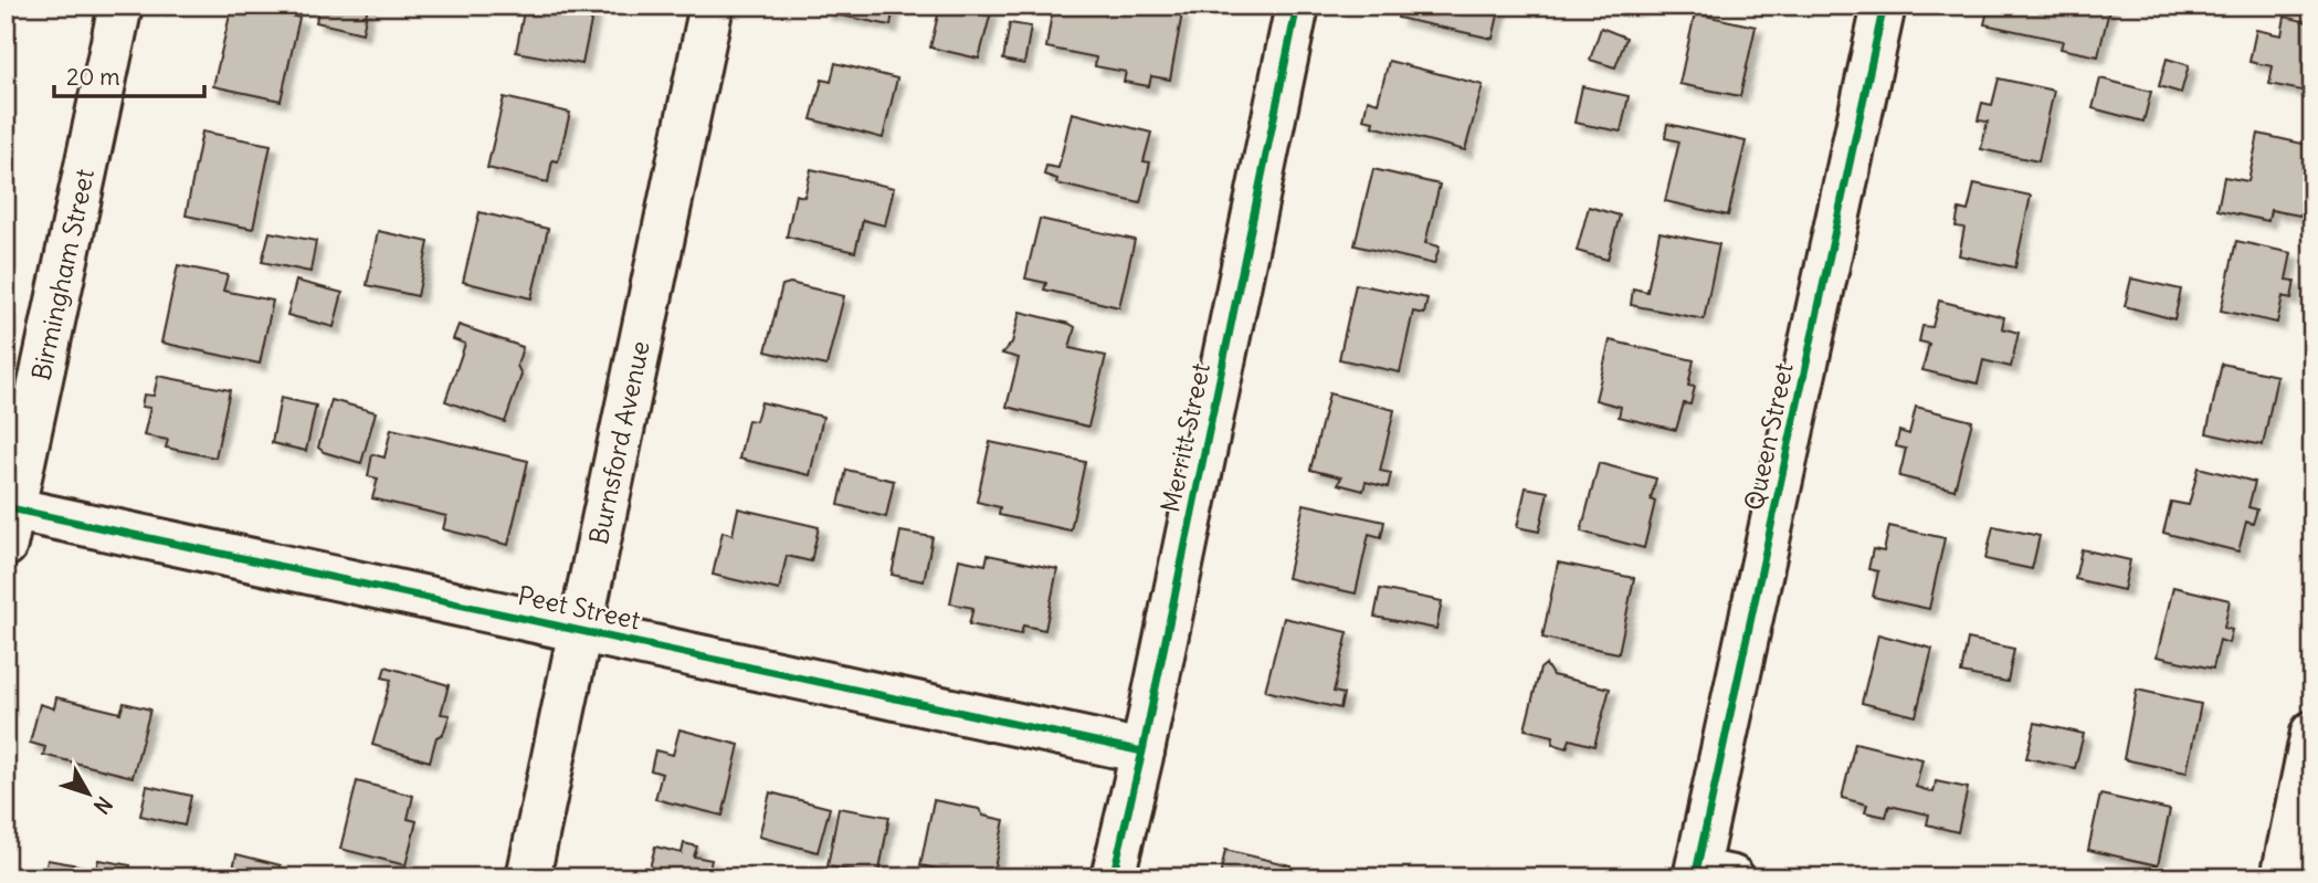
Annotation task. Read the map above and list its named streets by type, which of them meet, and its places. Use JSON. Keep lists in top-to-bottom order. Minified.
{"streets":{"street":["Birmingham Street","Queen Street","Merritt Street","Burnsford Avenue","Peet Street"]},"crossings":[["Birmingham Street","Peet Street"],["Merritt Street","Peet Street"],["Burnsford Avenue","Peet Street"]],"scale_bar":"20 m","north":"bottom right"}
